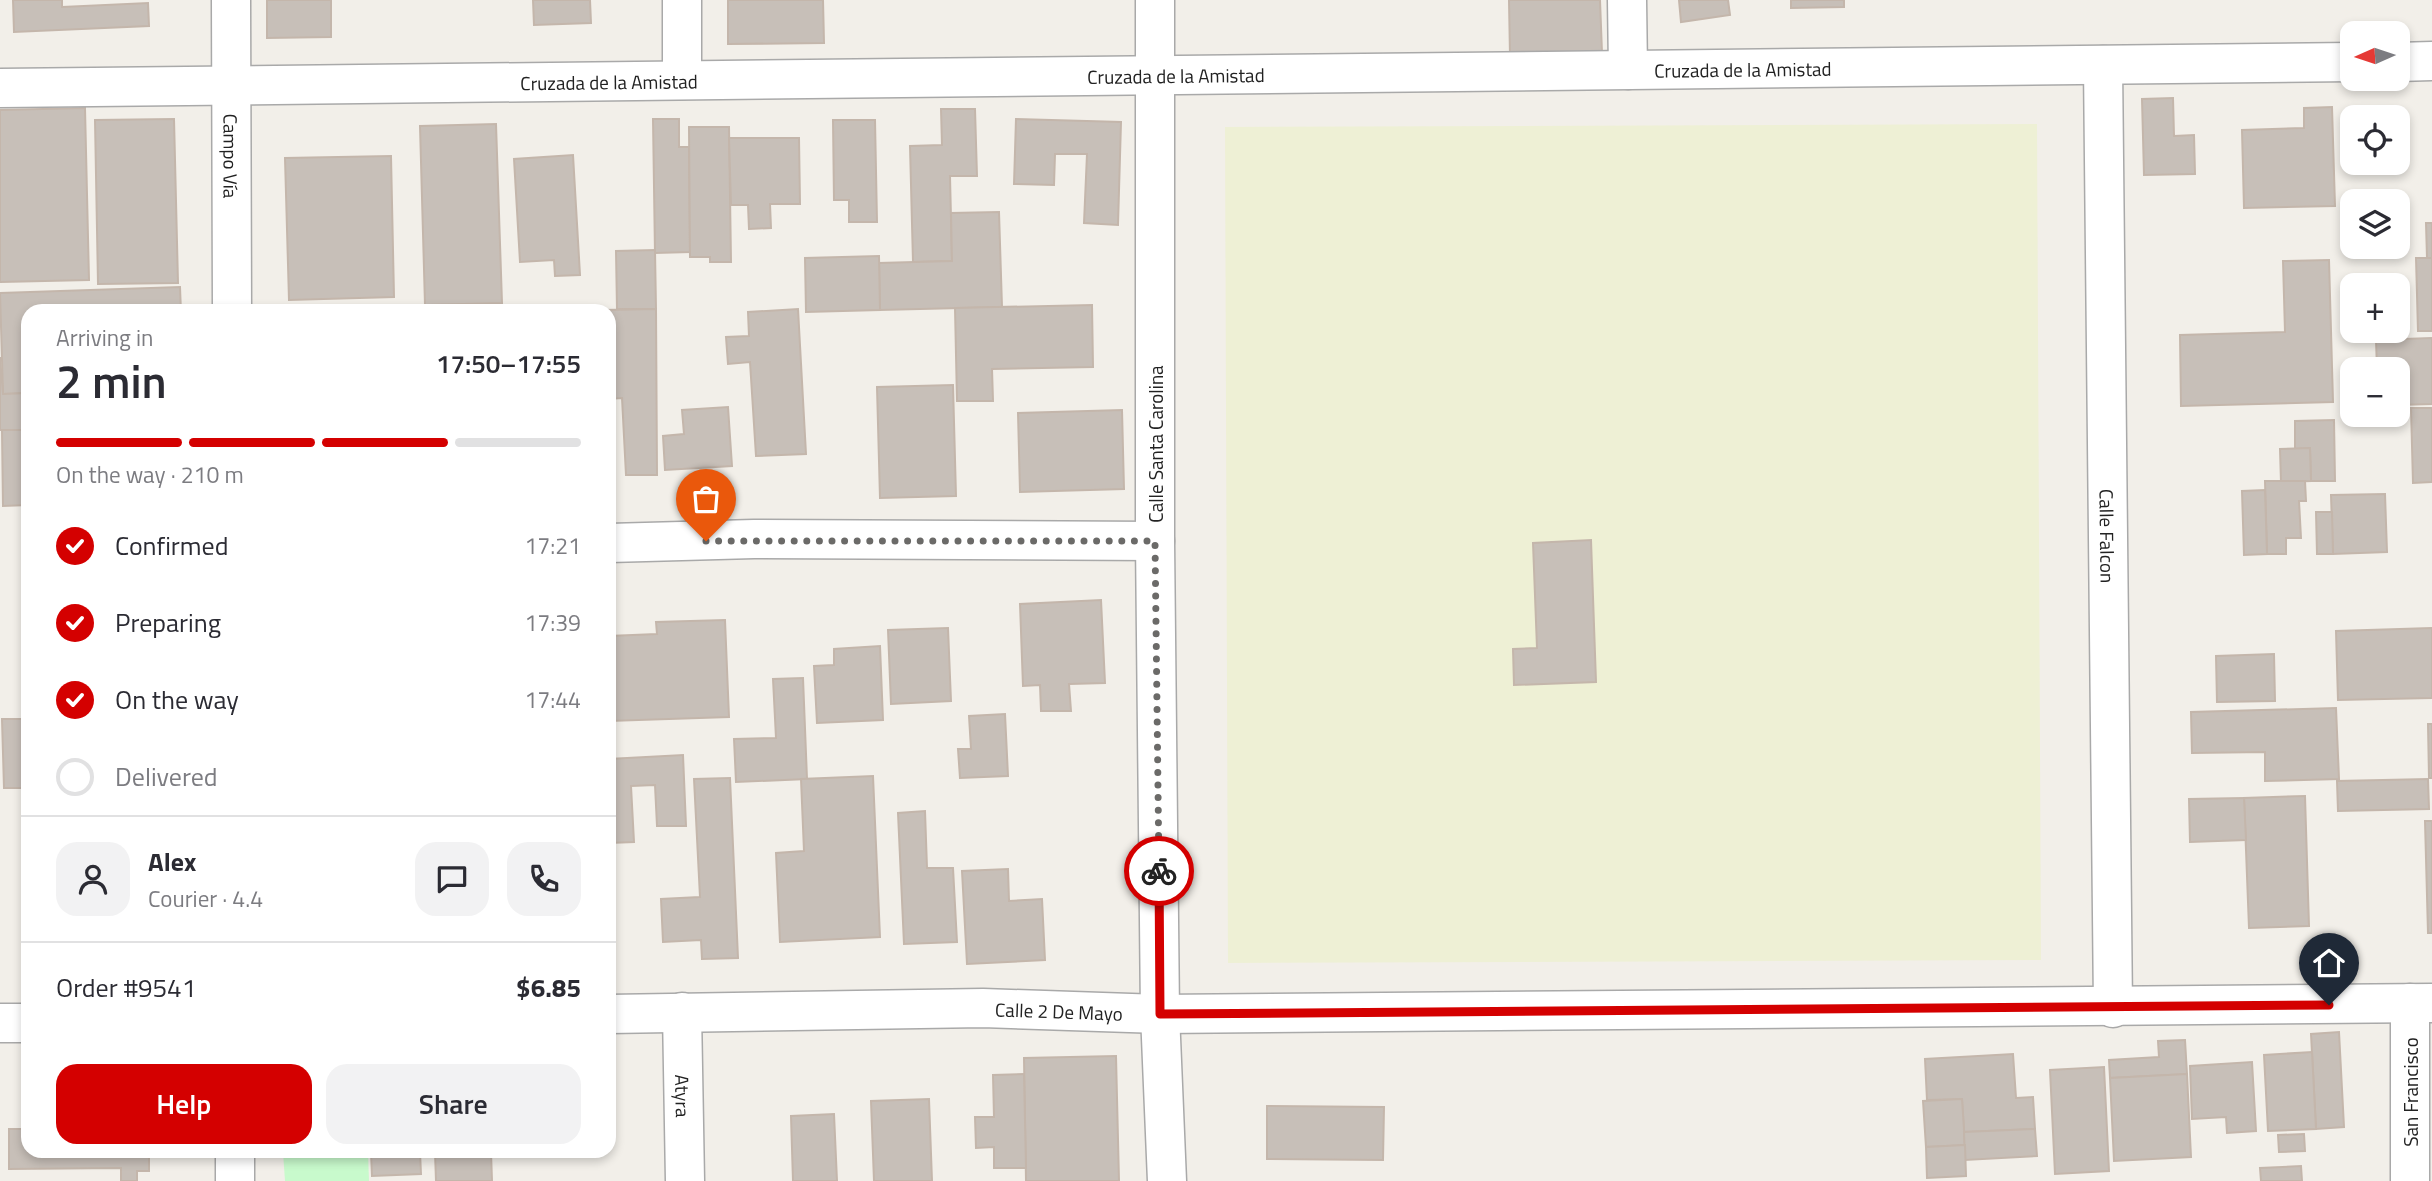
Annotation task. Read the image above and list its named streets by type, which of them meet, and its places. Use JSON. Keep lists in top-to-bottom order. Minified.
{"streets":{"street":["Cruzada de la Amistad","Campo Vía","Calle Santa Carolina","Calle Falcon","Calle 2 De Mayo","San Francisco","Atyra"]},"crossings":[["Cruzada de la Amistad","Campo Vía"],["Cruzada de la Amistad","Calle Santa Carolina"],["Cruzada de la Amistad","Calle Falcon"],["Calle Santa Carolina","Calle 2 De Mayo"],["Calle Falcon","Calle 2 De Mayo"],["Calle 2 De Mayo","San Francisco"],["Calle 2 De Mayo","Atyra"]],"north":"left","page":{"map_buttons":["+","−"],"heading":["2 min","Arriving in","17:50–17:55"],"panel":["Alex","Courier · 4.4","Order #9541","$6.85"],"bar":"On the way · 210 m","list":[["Confirmed","17:21"],["Preparing","17:39"],["On the way","17:44"],"Delivered"],"buttons":["Help","Share"]}}
